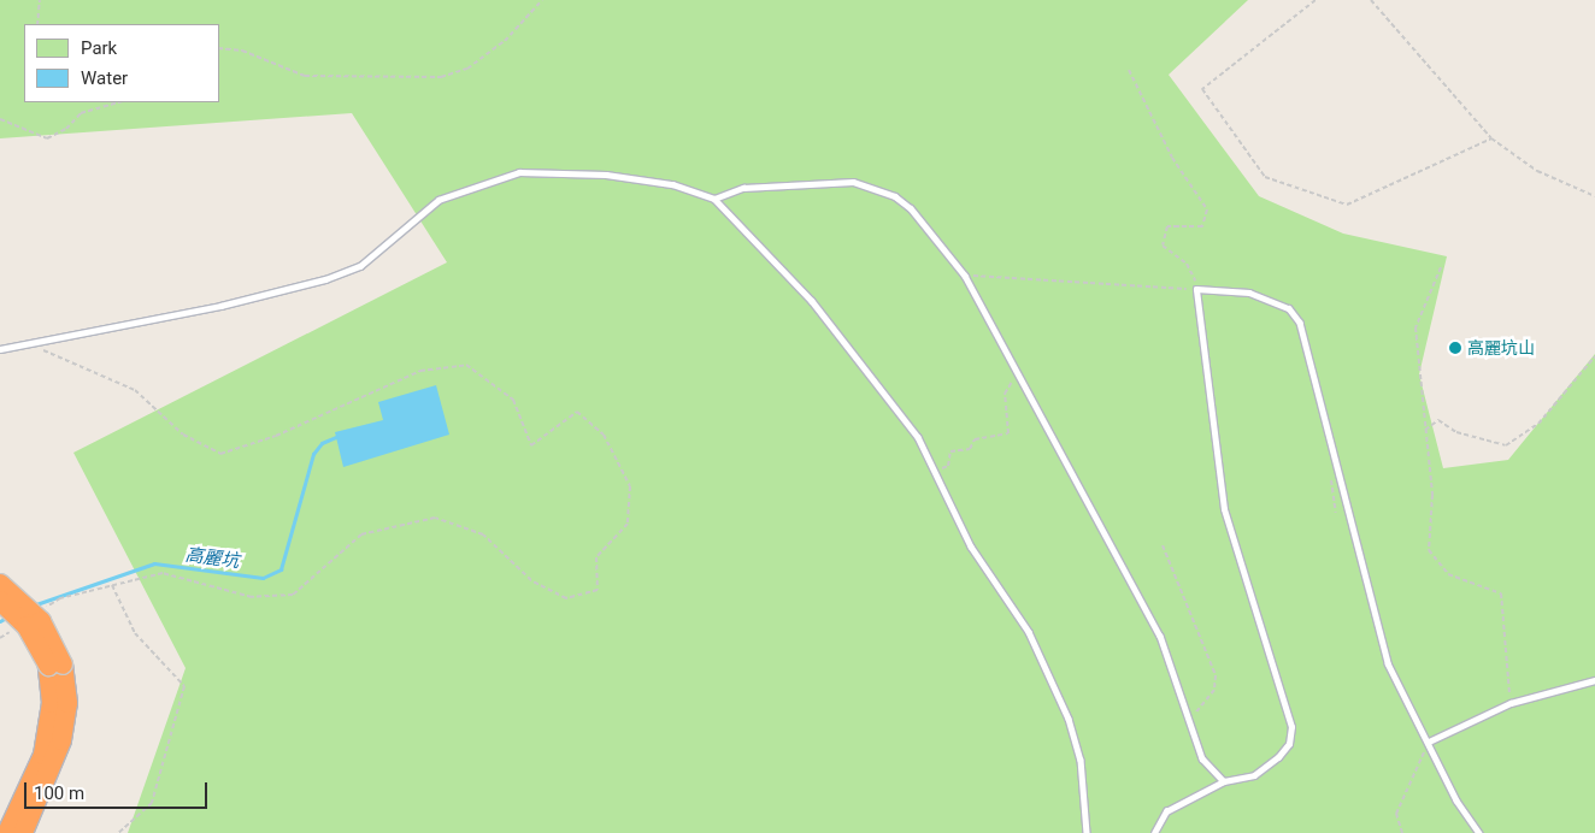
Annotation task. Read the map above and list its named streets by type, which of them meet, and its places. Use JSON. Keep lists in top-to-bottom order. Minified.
{"water":["高麗坑"],"places":["高麗坑山"],"legend":["Park","Water"],"scale_bar":"100 m"}
